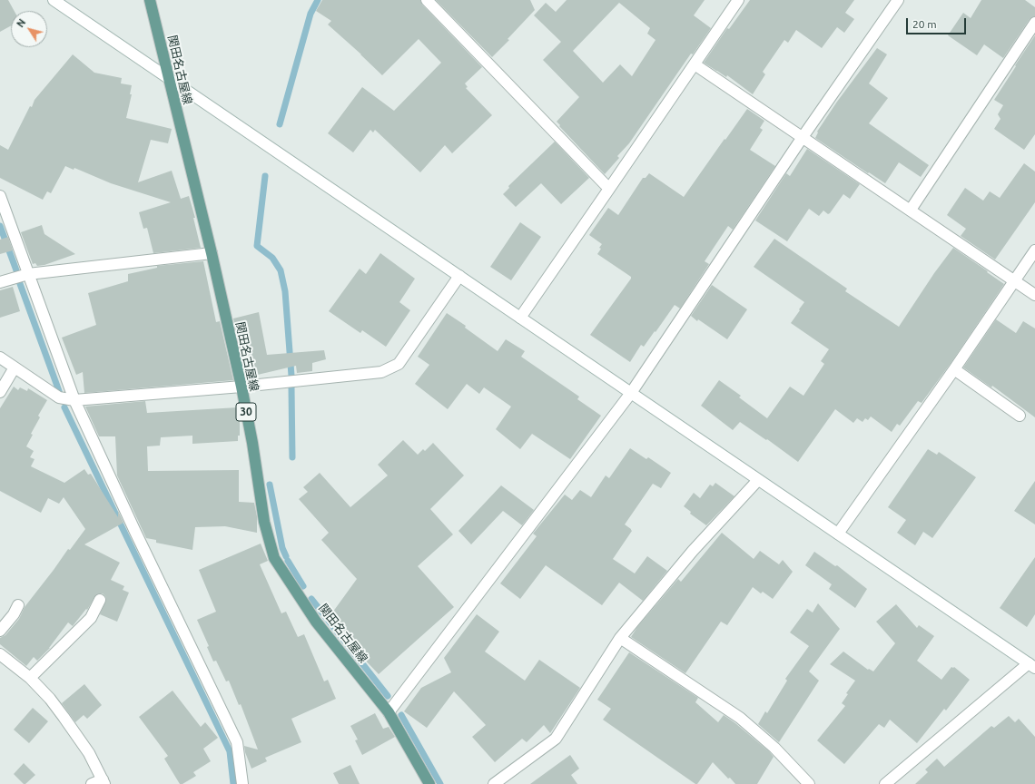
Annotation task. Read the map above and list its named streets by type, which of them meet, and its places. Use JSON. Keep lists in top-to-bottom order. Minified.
{"streets":{"main road":["関田名古屋線","30"]},"scale_bar":"20 m","north":"top left"}
